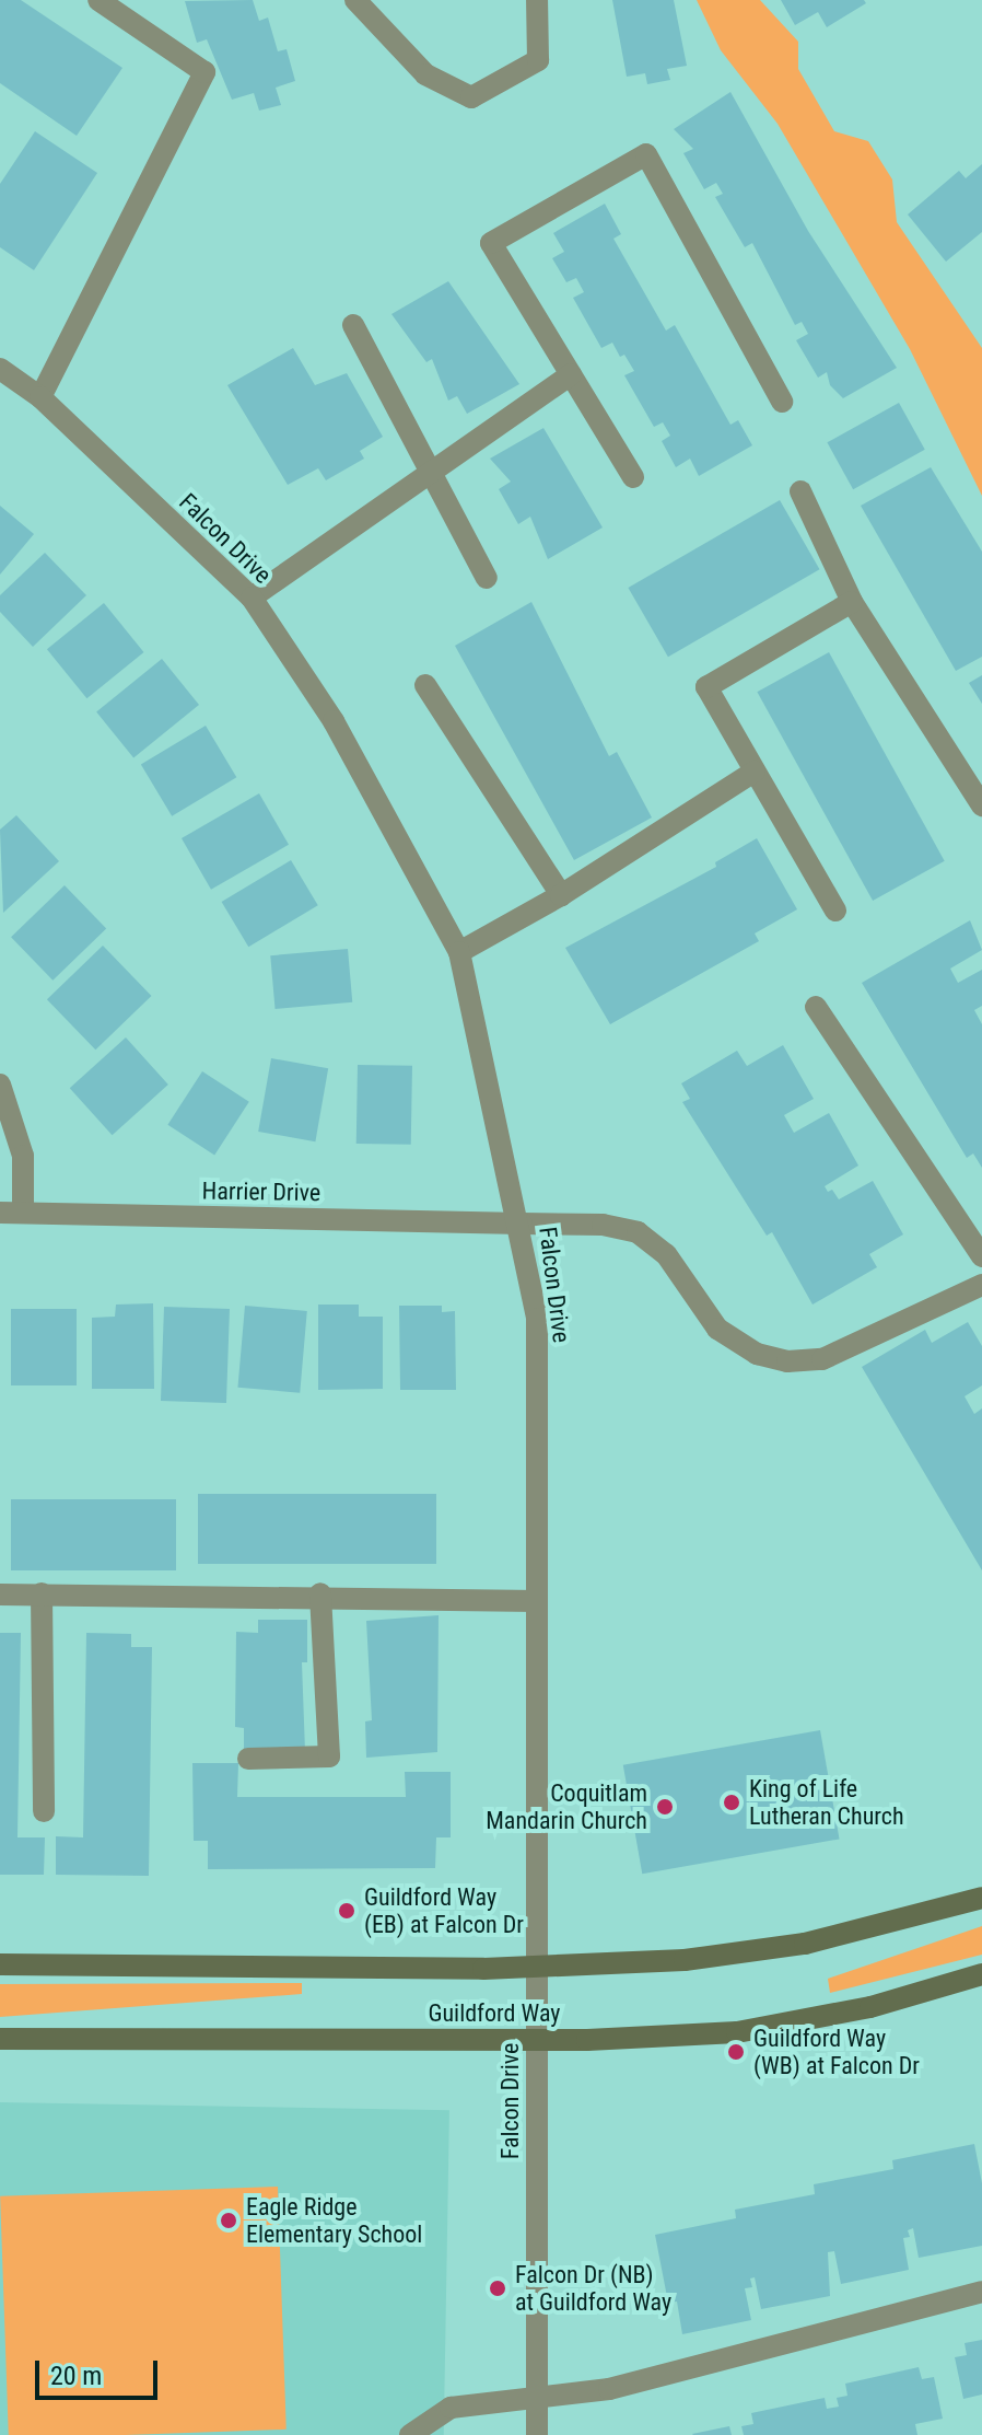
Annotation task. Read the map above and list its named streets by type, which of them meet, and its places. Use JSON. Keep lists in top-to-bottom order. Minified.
{"streets":{"main road":["Guildford Way"],"street":["Falcon Drive","Harrier Drive"]},"crossings":[["Falcon Drive","Harrier Drive"],["Falcon Drive","Guildford Way"]],"places":["King of Life Lutheran Church","Coquitlam Mandarin Church","Guildford Way (EB) at Falcon Dr","Guildford Way (WB) at Falcon Dr","Eagle Ridge Elementary School","Falcon Dr (NB) at Guildford Way"],"scale_bar":"20 m"}
